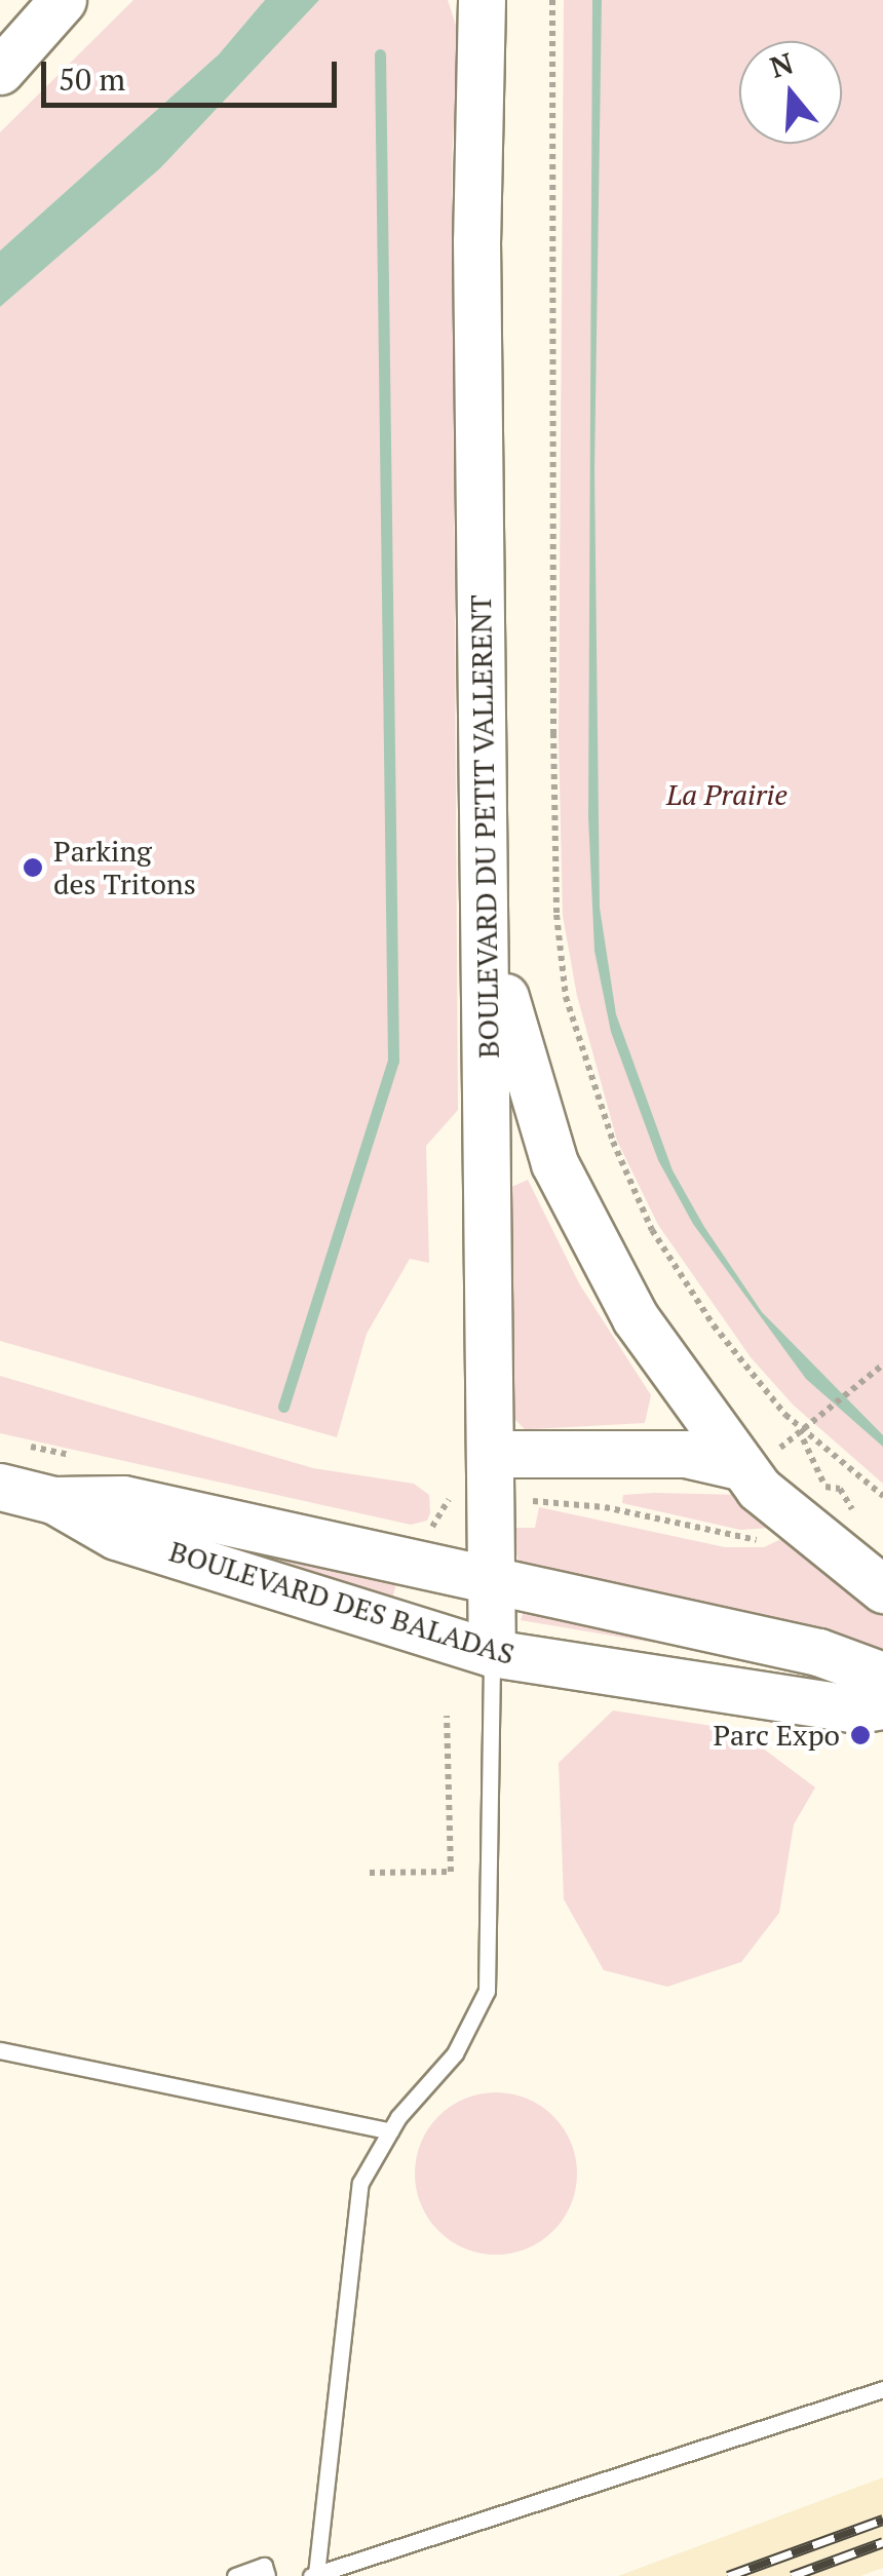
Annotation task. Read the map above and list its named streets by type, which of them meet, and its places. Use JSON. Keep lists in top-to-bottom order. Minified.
{"streets":{"main road":["BOULEVARD DU PETIT VALLERENT","BOULEVARD DES BALADAS"]},"crossings":[["BOULEVARD DU PETIT VALLERENT","BOULEVARD DES BALADAS"]],"parks":["La Prairie"],"places":["Parking des Tritons","Parc Expo"],"scale_bar":"50 m","north":"top"}
